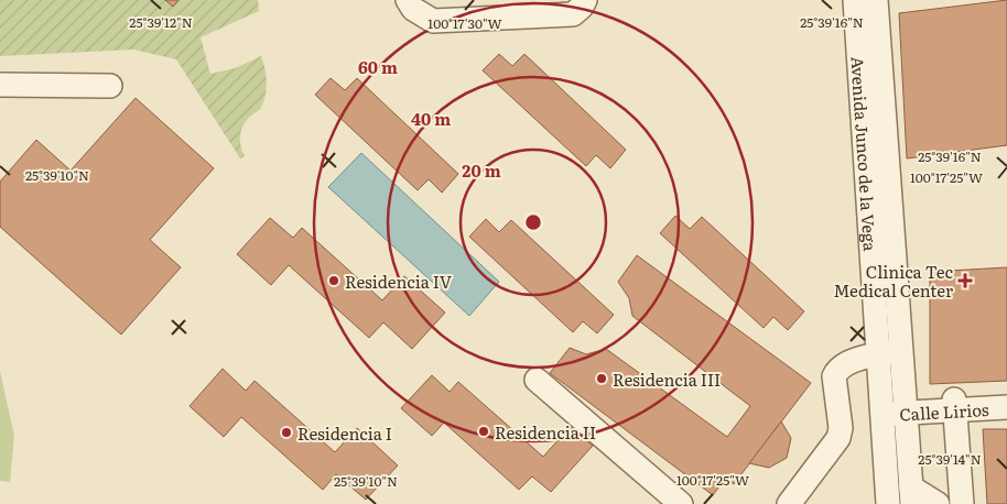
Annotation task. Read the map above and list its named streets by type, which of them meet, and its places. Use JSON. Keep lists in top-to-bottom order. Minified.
{"streets":{"street":["Avenida Junco de la Vega","Calle Lirios"]},"crossings":[["Avenida Junco de la Vega","Calle Lirios"]],"places":{"other":["Residencia IV","Residencia III","Residencia II","Residencia I"],"health":["Clinica Tec Medical Center"]},"coordinates":["25°39'12\"N","25°39'16\"N","100°17'30\"W","25°39'10\"N","100°17'25\"W","25°39'14\"N"],"rings":["60 m","40 m","20 m"]}
